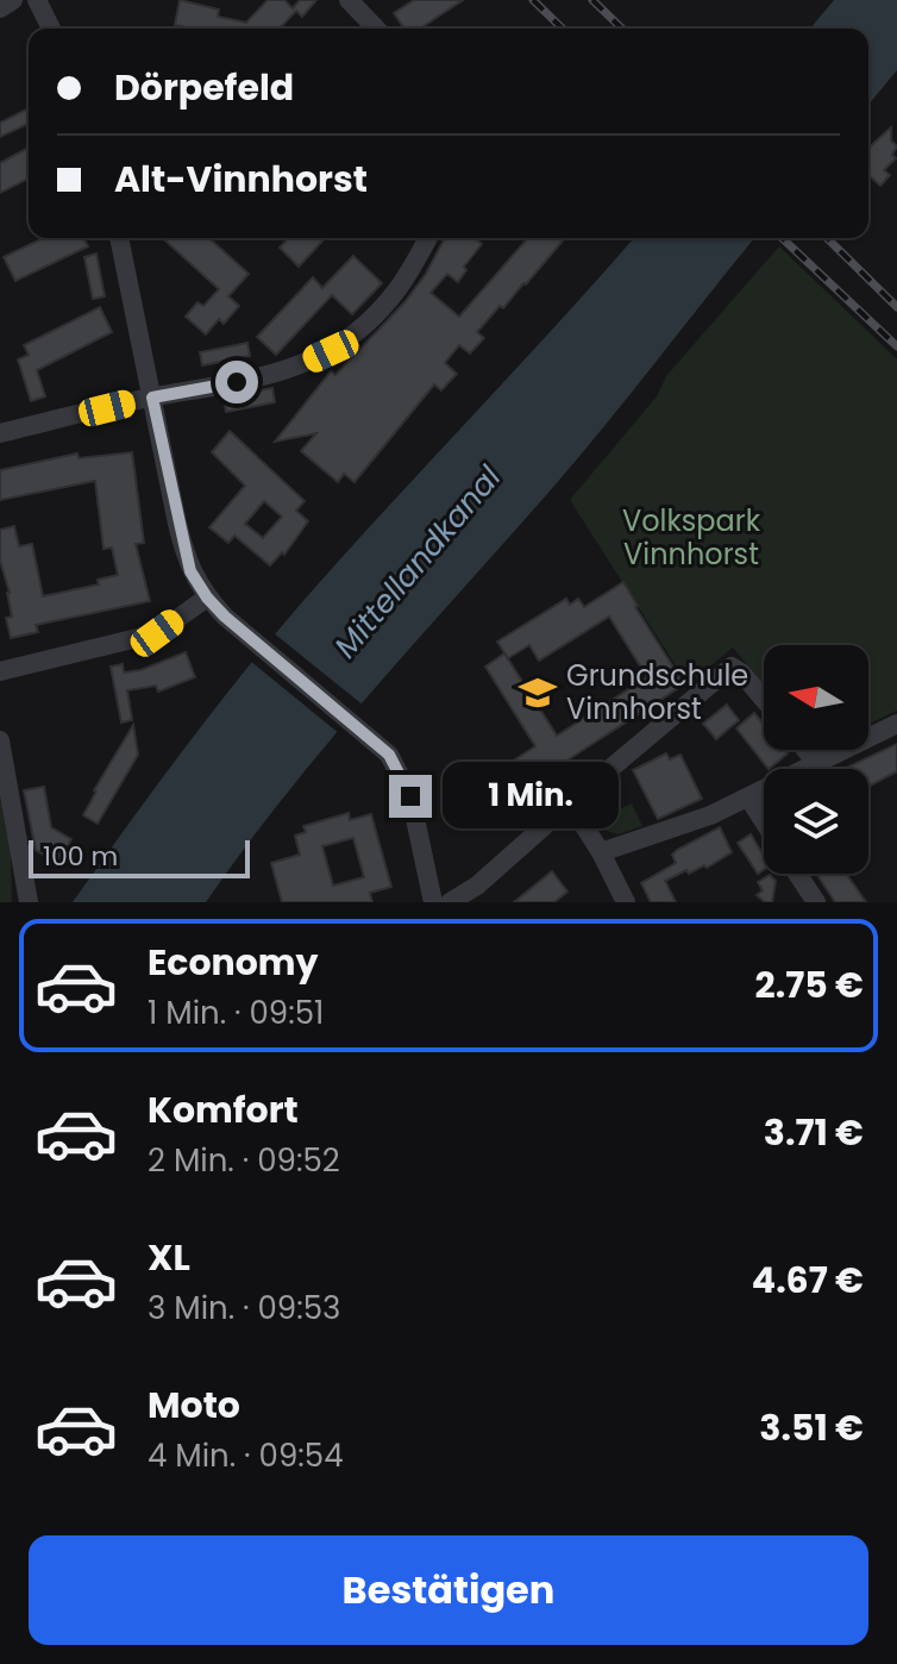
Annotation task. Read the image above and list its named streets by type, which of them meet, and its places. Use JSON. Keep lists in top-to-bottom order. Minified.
{"water":["Mittellandkanal"],"parks":["Volkspark Vinnhorst"],"places":{"school or university":["Grundschule Vinnhorst"]},"scale_bar":"100 m","north":"left","page":{"banner":["Dörpefeld","Alt-Vinnhorst"],"bubble":"1 Min.","scale":"100 m","list":[{"name":"Economy","note":"1 Min. · 09:51","value":"2.75 €"},{"name":"Komfort","note":"2 Min. · 09:52","value":"3.71 €"},{"name":"XL","note":"3 Min. · 09:53","value":"4.67 €"},{"name":"Moto","note":"4 Min. · 09:54","value":"3.51 €"}],"buttons":"Bestätigen"}}
